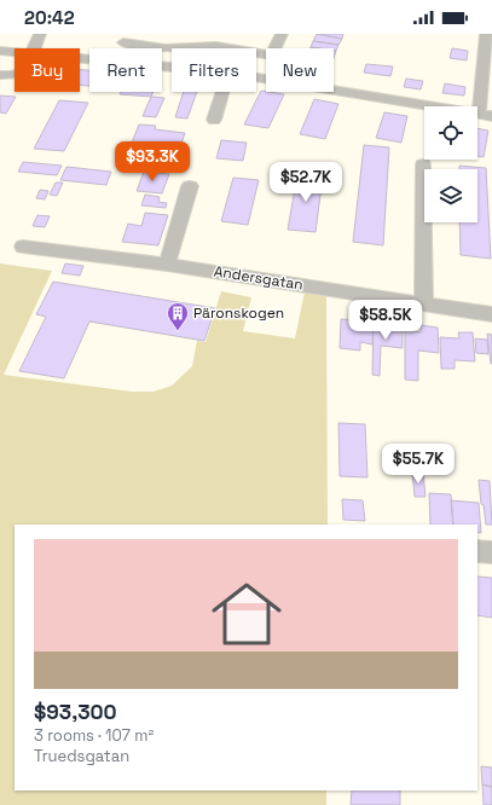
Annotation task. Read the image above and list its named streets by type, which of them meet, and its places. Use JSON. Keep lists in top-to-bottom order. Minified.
{"streets":{"street":["Andersgatan"]},"places":{"building":["Päronskogen"]},"page":{"status":"20:42","chip":["Buy","Rent","Filters","New"],"price":["$93.3K","$52.7K","$58.5K","$55.7K"],"list":[{"name":"$93,300","note":"3 rooms · 107 m² · Truedsgatan"}]}}
